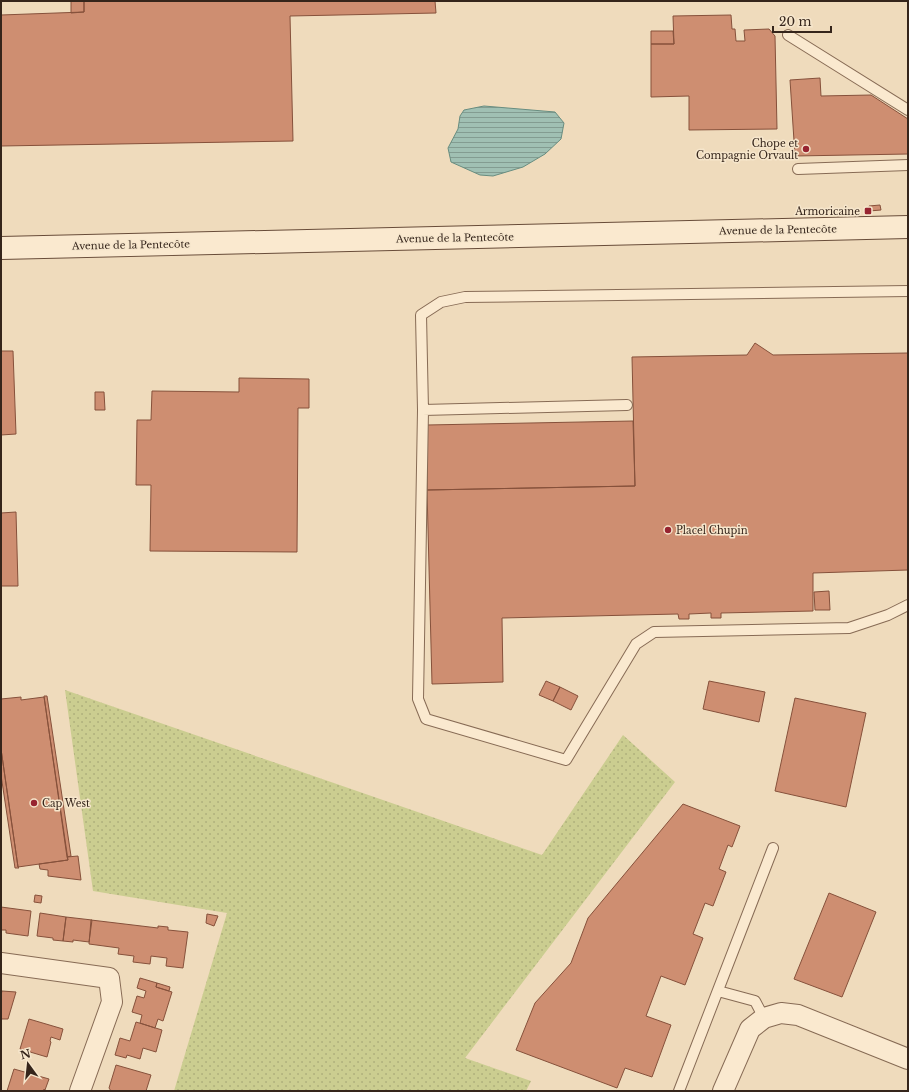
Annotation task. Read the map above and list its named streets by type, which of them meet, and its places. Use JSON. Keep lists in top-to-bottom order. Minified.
{"streets":{"main road":["Avenue de la Pentecôte"]},"places":{"other":["Chope et Compagnie Orvault","Placel Chupin","Cap West"],"transit":["Armoricaine"]},"scale_bar":"20 m","north":"top"}
